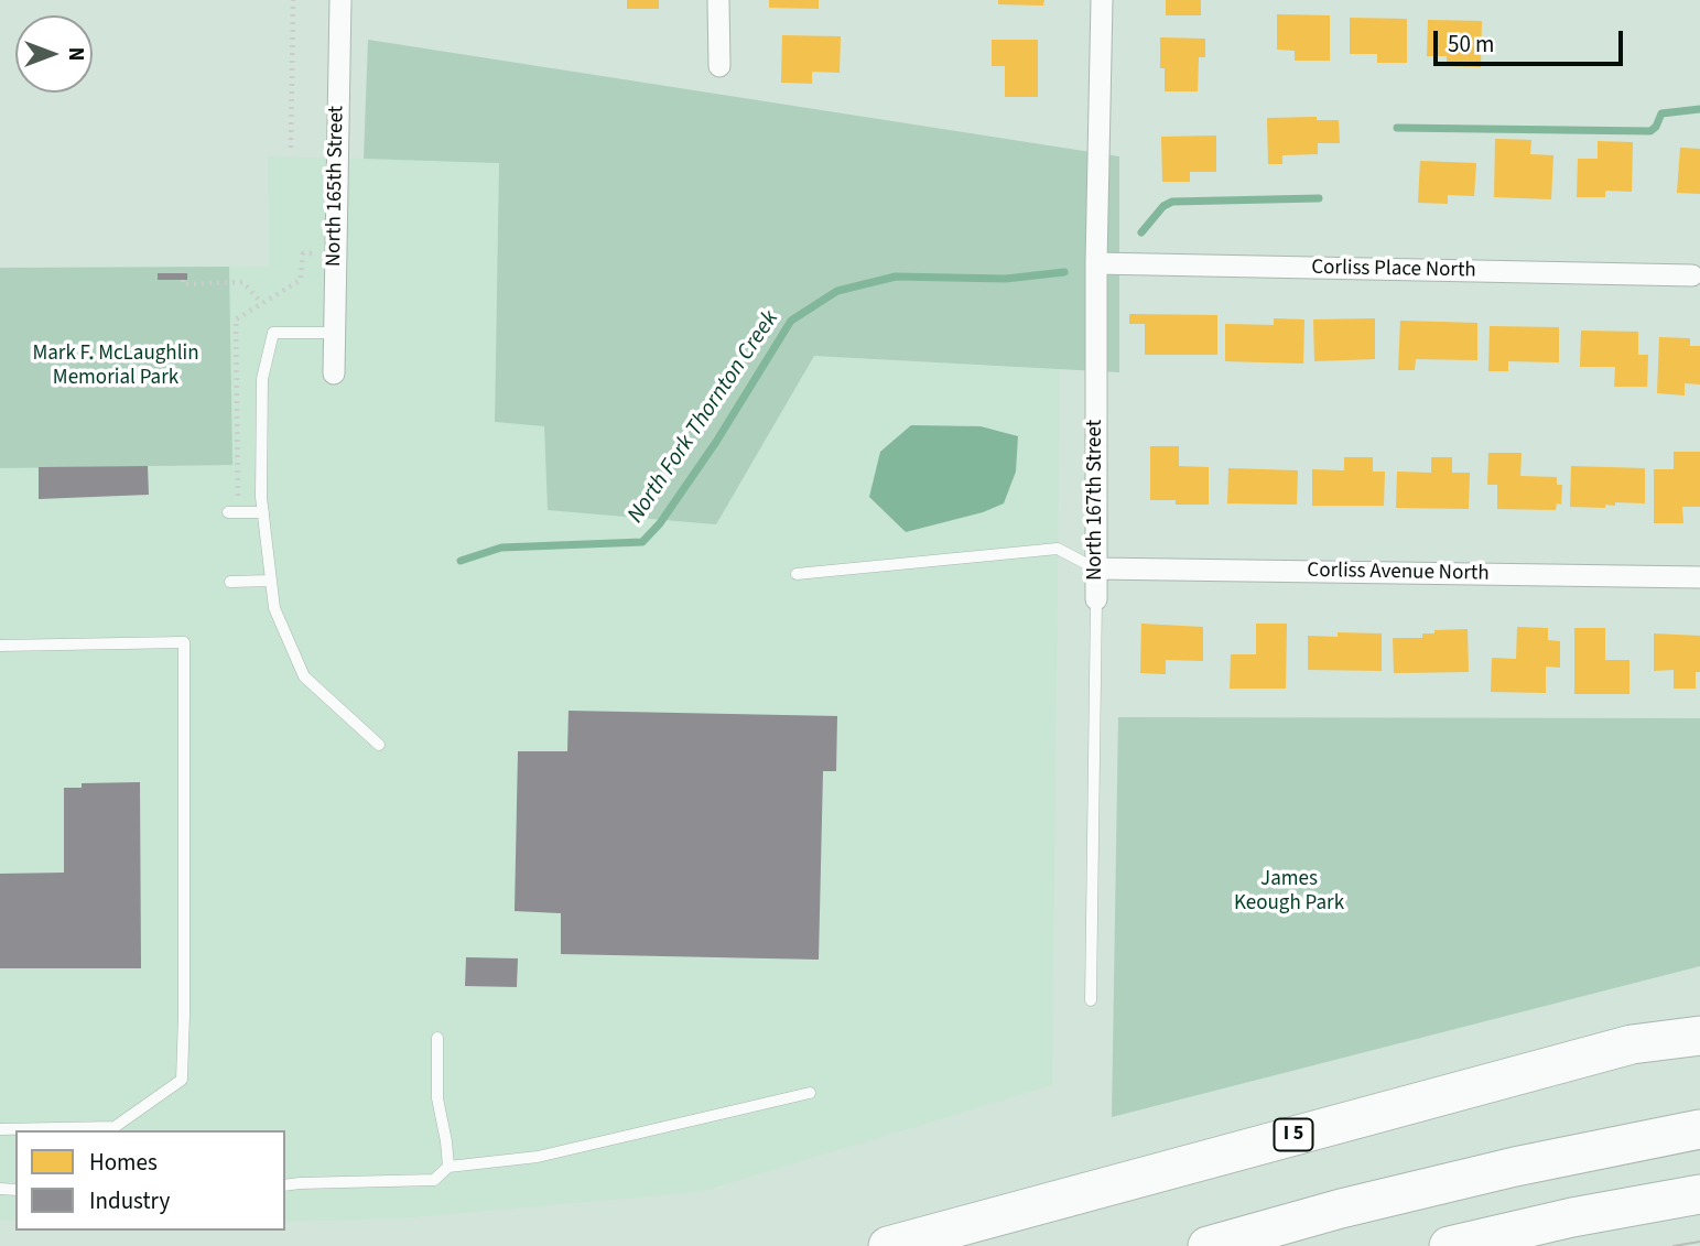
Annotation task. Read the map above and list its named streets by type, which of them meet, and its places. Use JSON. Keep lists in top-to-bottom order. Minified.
{"streets":{"highway":["I 5"],"street":["North 165th Street","Corliss Place North","North 167th Street","Corliss Avenue North"]},"crossings":[["Corliss Place North","North 167th Street"],["North 167th Street","Corliss Avenue North"]],"water":["North Fork Thornton Creek"],"parks":["Mark F. McLaughlin Memorial Park","James Keough Park"],"legend":["Homes","Industry"],"scale_bar":"50 m","north":"right"}
